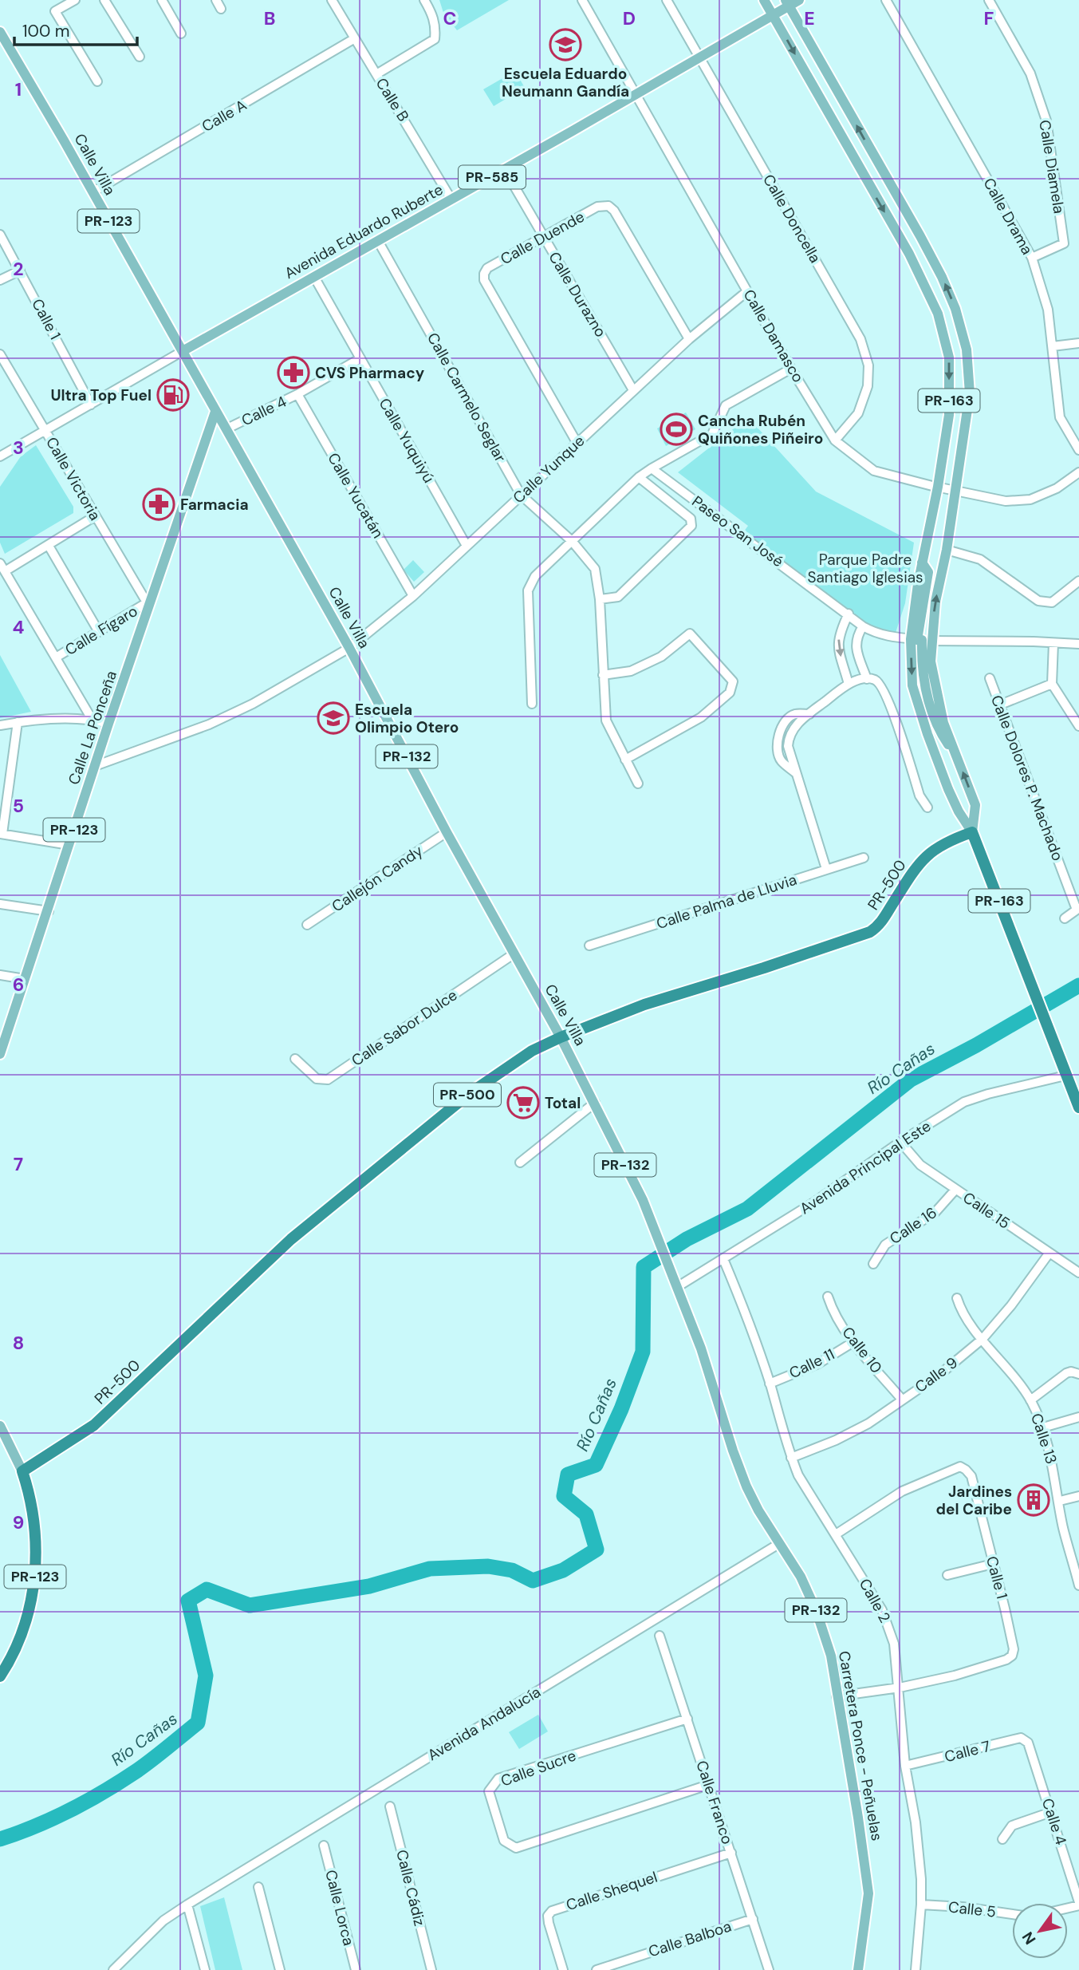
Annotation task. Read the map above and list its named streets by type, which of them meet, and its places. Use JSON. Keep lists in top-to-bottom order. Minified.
{"streets":{"highway":["PR-123","PR-163","PR-500"],"main road":["Calle Villa","PR-585","Avenida Eduardo Ruberte","Calle La Ponceña","PR-132","Carretera Ponce - Peñuelas"],"street":["Calle B","Calle A","Calle Diamela","Calle Drama","Calle Doncella","Calle Duende","Calle Durazno","Calle 1","Calle Damasco","Calle Carmelo Seglar","Calle 4","Calle Yuquiyú","Calle Yunque","Calle Victoria","Calle Yucatán","Paseo San José","Calle Fígaro","Calle Dolores P. Machado","Callejón Candy","Calle Palma de Lluvia","Calle Sabor Dulce","Avenida Principal Este","Calle 15","Calle 16","Calle 10","Calle 11","Calle 9","Calle 13","Calle 2","Avenida Andalucía","Calle 7","Calle Sucre","Calle Franco","Calle Cádiz","Calle Shequel","Calle Lorca","Calle 5","Calle Balboa"]},"crossings":[["Calle B","Calle A"],["Calle B","Avenida Eduardo Ruberte"],["Calle A","Calle Villa"],["Calle Villa","Avenida Eduardo Ruberte"],["Calle Villa","Calle 4"],["Calle Villa","Calle Yunque"],["Calle Villa","Calle La Ponceña"],["Calle Villa","Callejón Candy"],["Calle Villa","PR-500"],["Calle Villa","Calle Sabor Dulce"],["Calle Villa","Carretera Ponce - Peñuelas"],["Calle Diamela","Calle Drama"],["Calle Doncella","Avenida Eduardo Ruberte"],["Calle Doncella","Calle Damasco"],["PR-123","PR-500"],["Avenida Eduardo Ruberte","Calle Durazno"],["Avenida Eduardo Ruberte","Calle 1"],["Avenida Eduardo Ruberte","Calle Damasco"],["Avenida Eduardo Ruberte","Calle Carmelo Seglar"],["Avenida Eduardo Ruberte","PR-163"],["Avenida Eduardo Ruberte","Calle Yuquiyú"],["Avenida Eduardo Ruberte","Calle Victoria"],["Calle Duende","Calle Durazno"],["Calle Duende","Calle Yunque"],["Calle Durazno","Calle Yunque"],["Calle 1","Calle 2"],["Calle 1","Carretera Ponce - Peñuelas"],["Calle Damasco","PR-163"],["Calle Damasco","Calle Yunque"],["Calle Carmelo Seglar","Calle Yunque"],["PR-163","Paseo San José"],["PR-163","PR-500"],["PR-163","Avenida Principal Este"],["Calle 4","Calle Yuquiyú"],["Calle 4","Calle Yucatán"],["Calle 4","Calle 7"],["Calle Yuquiyú","Calle Yunque"],["Calle Yunque","Calle Yucatán"],["Calle Yunque","Calle La Ponceña"],["Calle Victoria","Calle Fígaro"],["Calle Victoria","Calle La Ponceña"],["Calle Fígaro","Calle La Ponceña"],["Avenida Principal Este","Calle 15"],["Avenida Principal Este","Calle 2"],["Avenida Principal Este","Carretera Ponce - Peñuelas"],["Calle 15","Calle 16"],["Calle 15","Calle 9"],["Calle 10","Calle 11"],["Calle 10","Calle 9"],["Calle 11","Calle 2"],["Calle 9","Calle 13"],["Calle 9","Calle 2"],["Calle 2","Calle 7"],["Calle 2","Calle 5"],["Avenida Andalucía","Carretera Ponce - Peñuelas"],["Calle Sucre","Calle Franco"],["Calle Franco","Calle Shequel"],["Calle Franco","Calle Balboa"]],"water":["Río Cañas"],"parks":["Parque Padre Santiago Iglesias"],"places":{"school or university":["Escuela Eduardo Neumann Gandía","Escuela Olimpio Otero"],"pharmacy":["CVS Pharmacy","Farmacia"],"fuel station":["Ultra Top Fuel"],"sports":["Cancha Rubén Quiñones Piñeiro"],"supermarket":["Total"],"building":["Jardines del Caribe"]},"scale_bar":"100 m","north":"bottom left","grid":{"columns":["B","C","D","E","F"],"rows":["1","2","3","4","5","6","7","8","9"]}}
